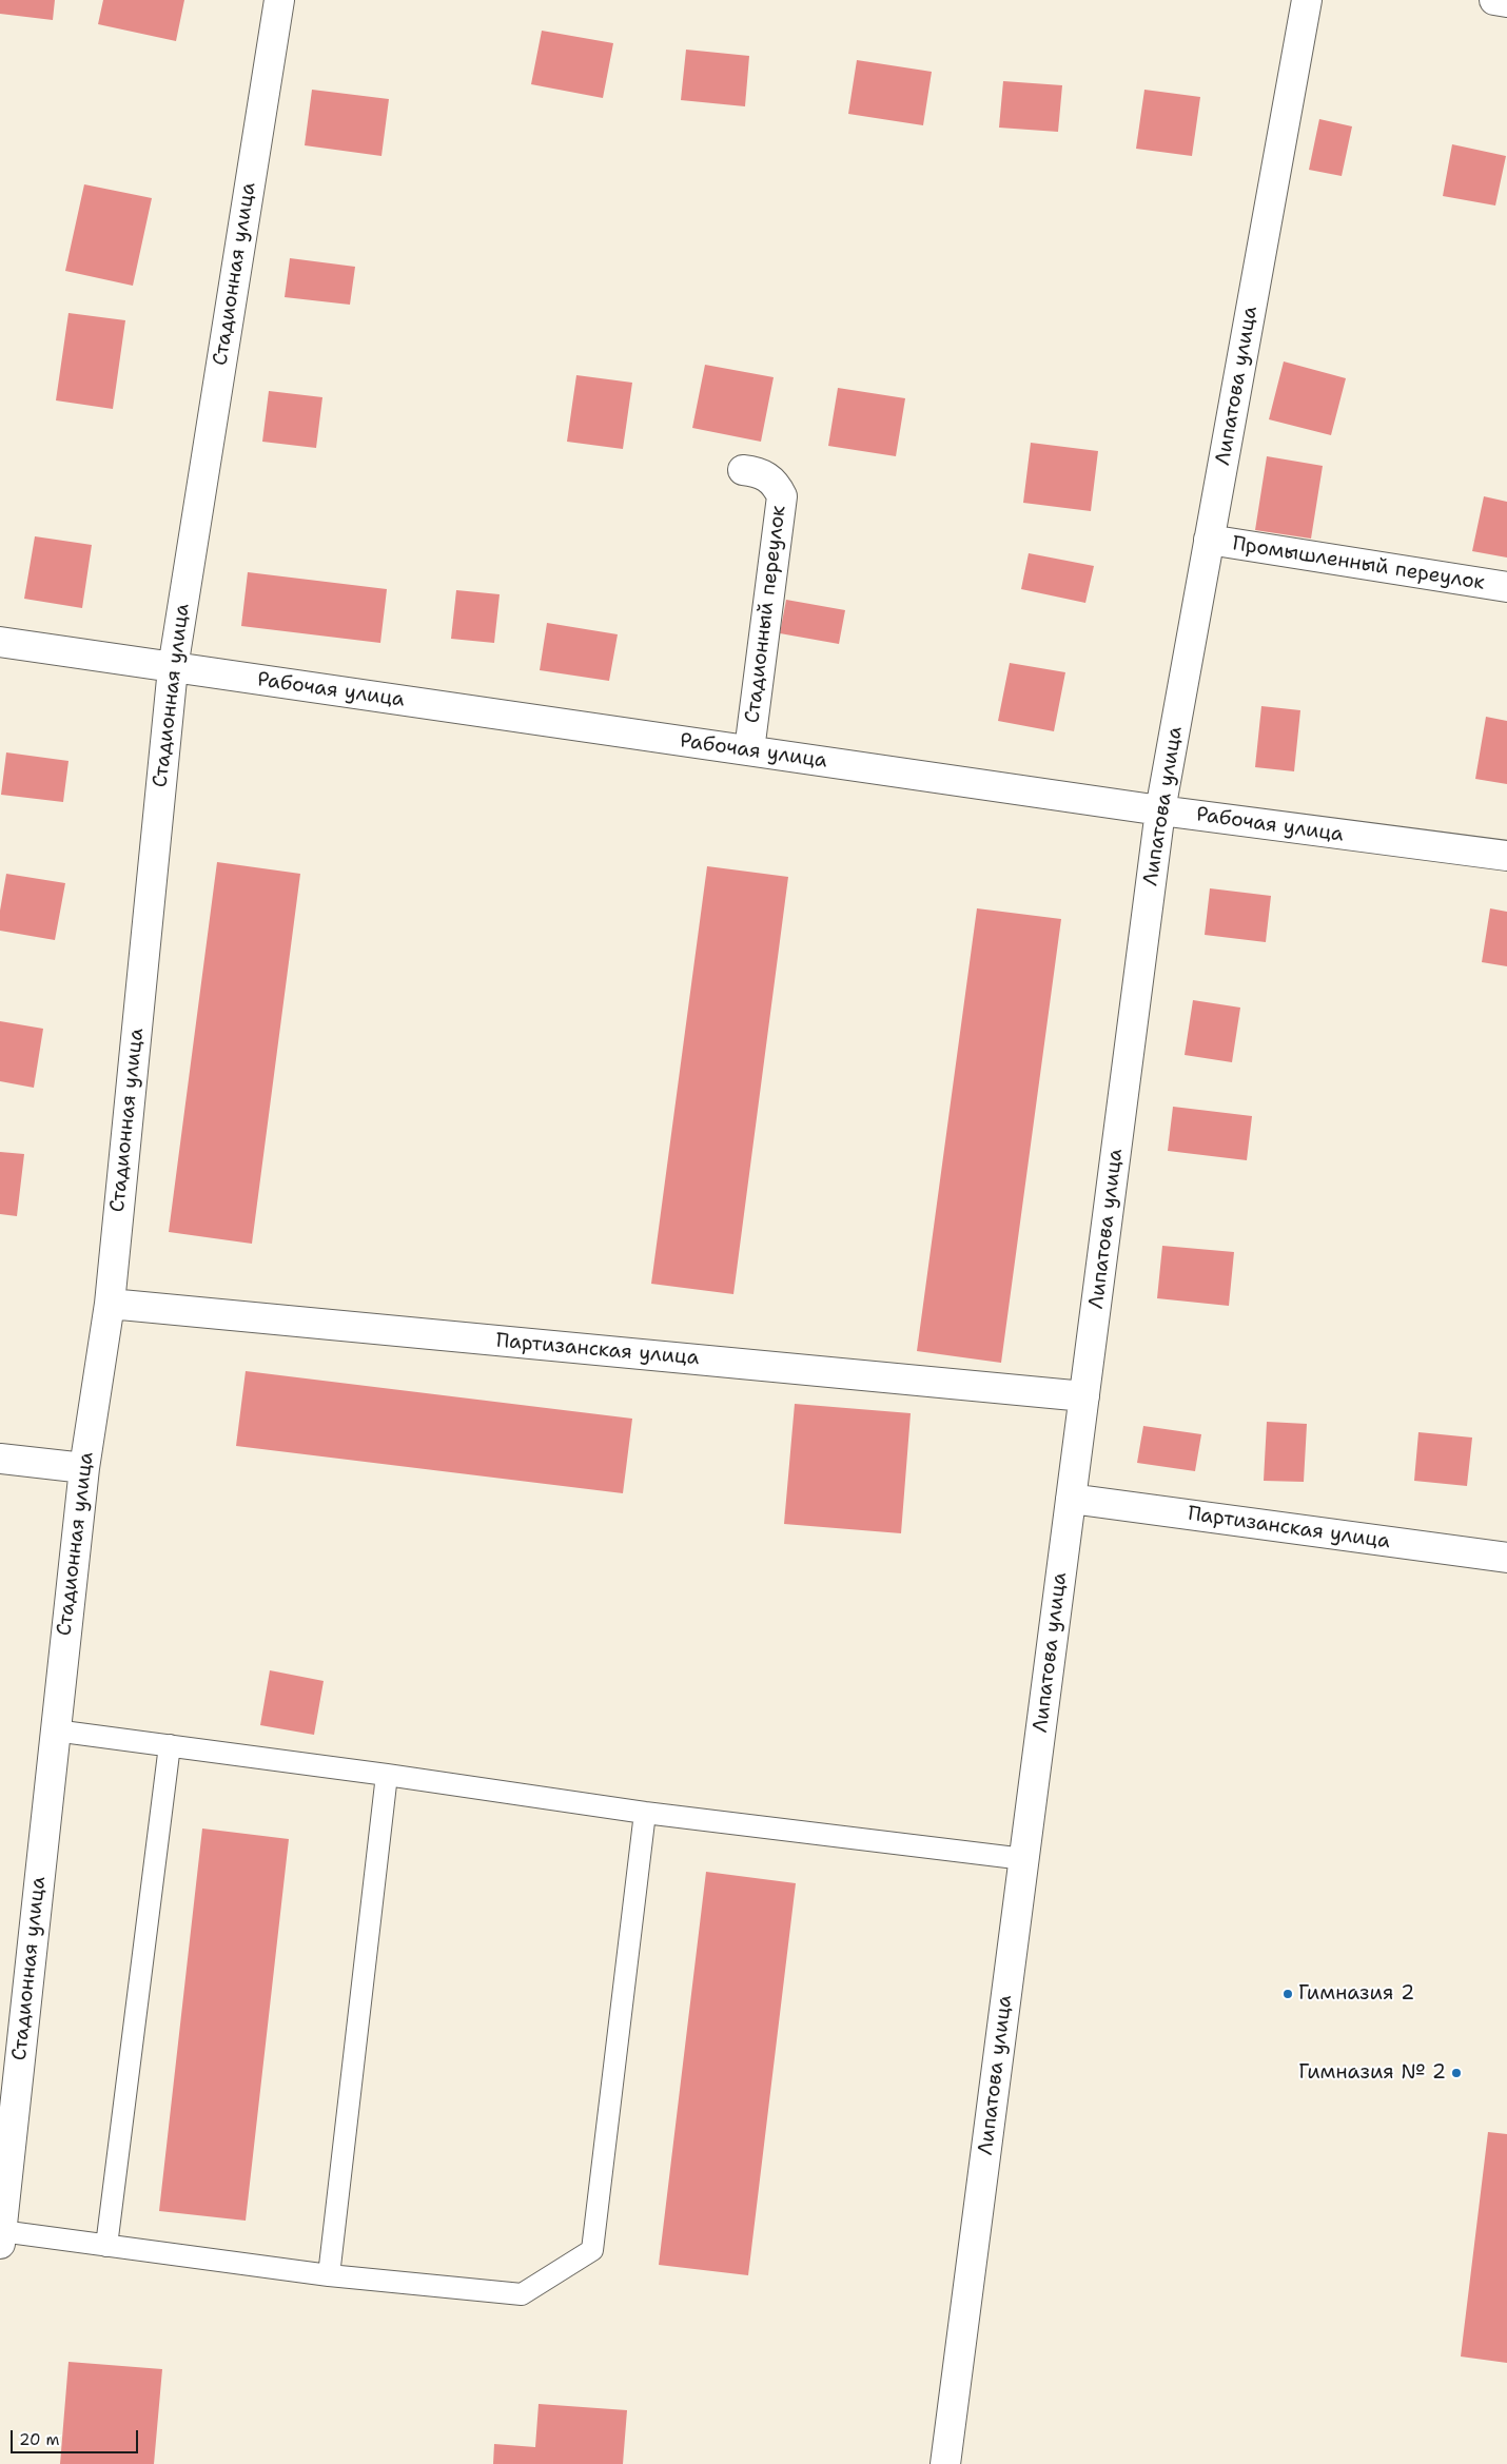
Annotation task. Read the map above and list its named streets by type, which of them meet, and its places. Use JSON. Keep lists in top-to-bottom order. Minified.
{"streets":{"street":["Стадионная улица","Липатова улица","Промышленный переулок","Стадионный переулок","Рабочая улица","Партизанская улица"]},"crossings":[["Стадионная улица","Рабочая улица"],["Стадионная улица","Партизанская улица"],["Липатова улица","Промышленный переулок"],["Липатова улица","Рабочая улица"],["Липатова улица","Партизанская улица"],["Стадионный переулок","Рабочая улица"]],"places":["Гимназия 2","Гимназия № 2"],"scale_bar":"20 m"}
